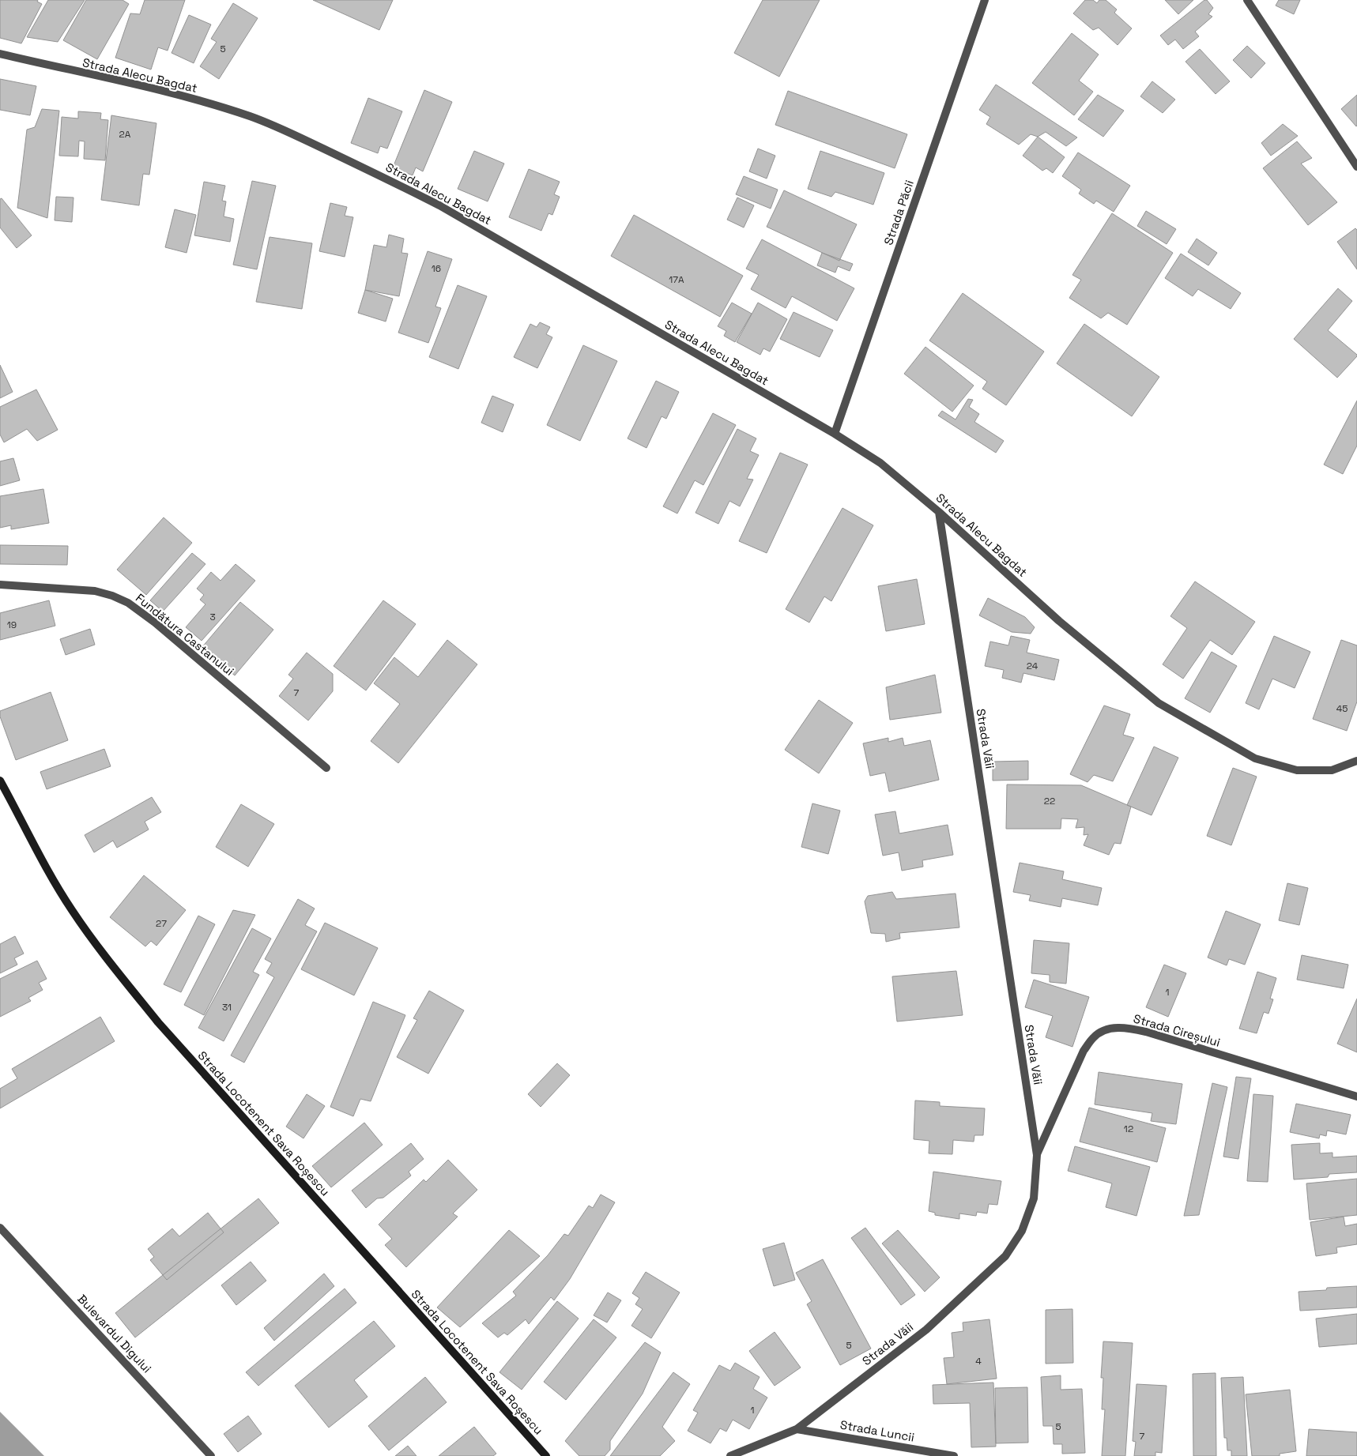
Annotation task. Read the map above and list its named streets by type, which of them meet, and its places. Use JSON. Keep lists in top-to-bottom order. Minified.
{"streets":{"street":["Strada Alecu Bagdat","Strada Păcii","Fundătura Castanului","Strada Văii","Strada Cireșului","Strada Locotenent Sava Roșescu","Bulevardul Digului","Strada Luncii"]},"crossings":[["Strada Alecu Bagdat","Strada Păcii"],["Strada Alecu Bagdat","Strada Văii"],["Strada Văii","Strada Cireșului"],["Strada Văii","Strada Luncii"]],"house_numbers":["5","2A","16","17A","3","19","24","7","45","22","27","1","31","12","5","4","1","5","7"]}
